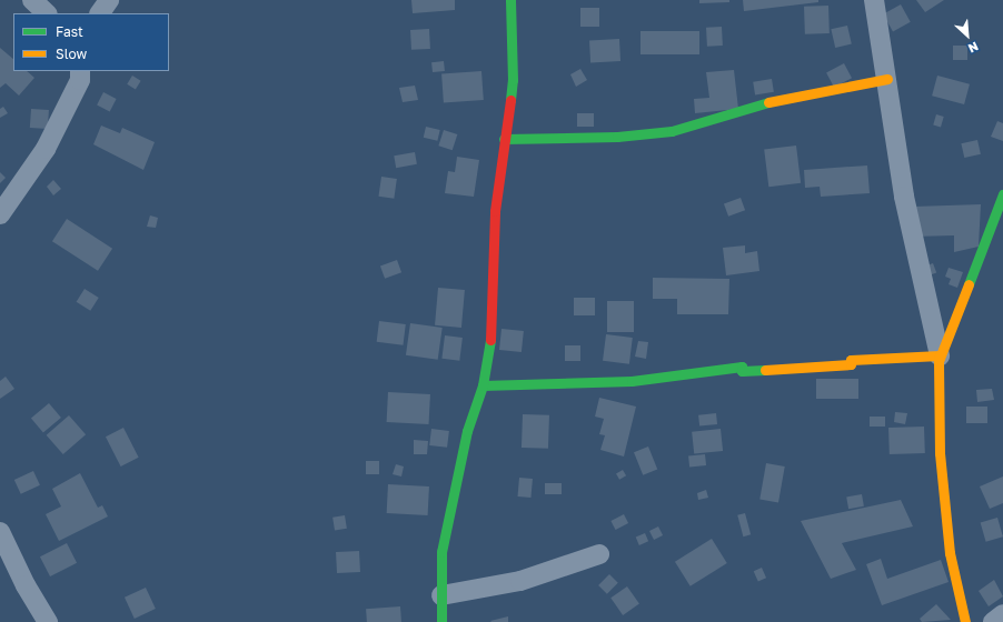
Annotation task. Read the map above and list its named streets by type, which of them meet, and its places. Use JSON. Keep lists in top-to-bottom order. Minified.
{"legend":["Fast","Slow"],"north":"bottom right"}
